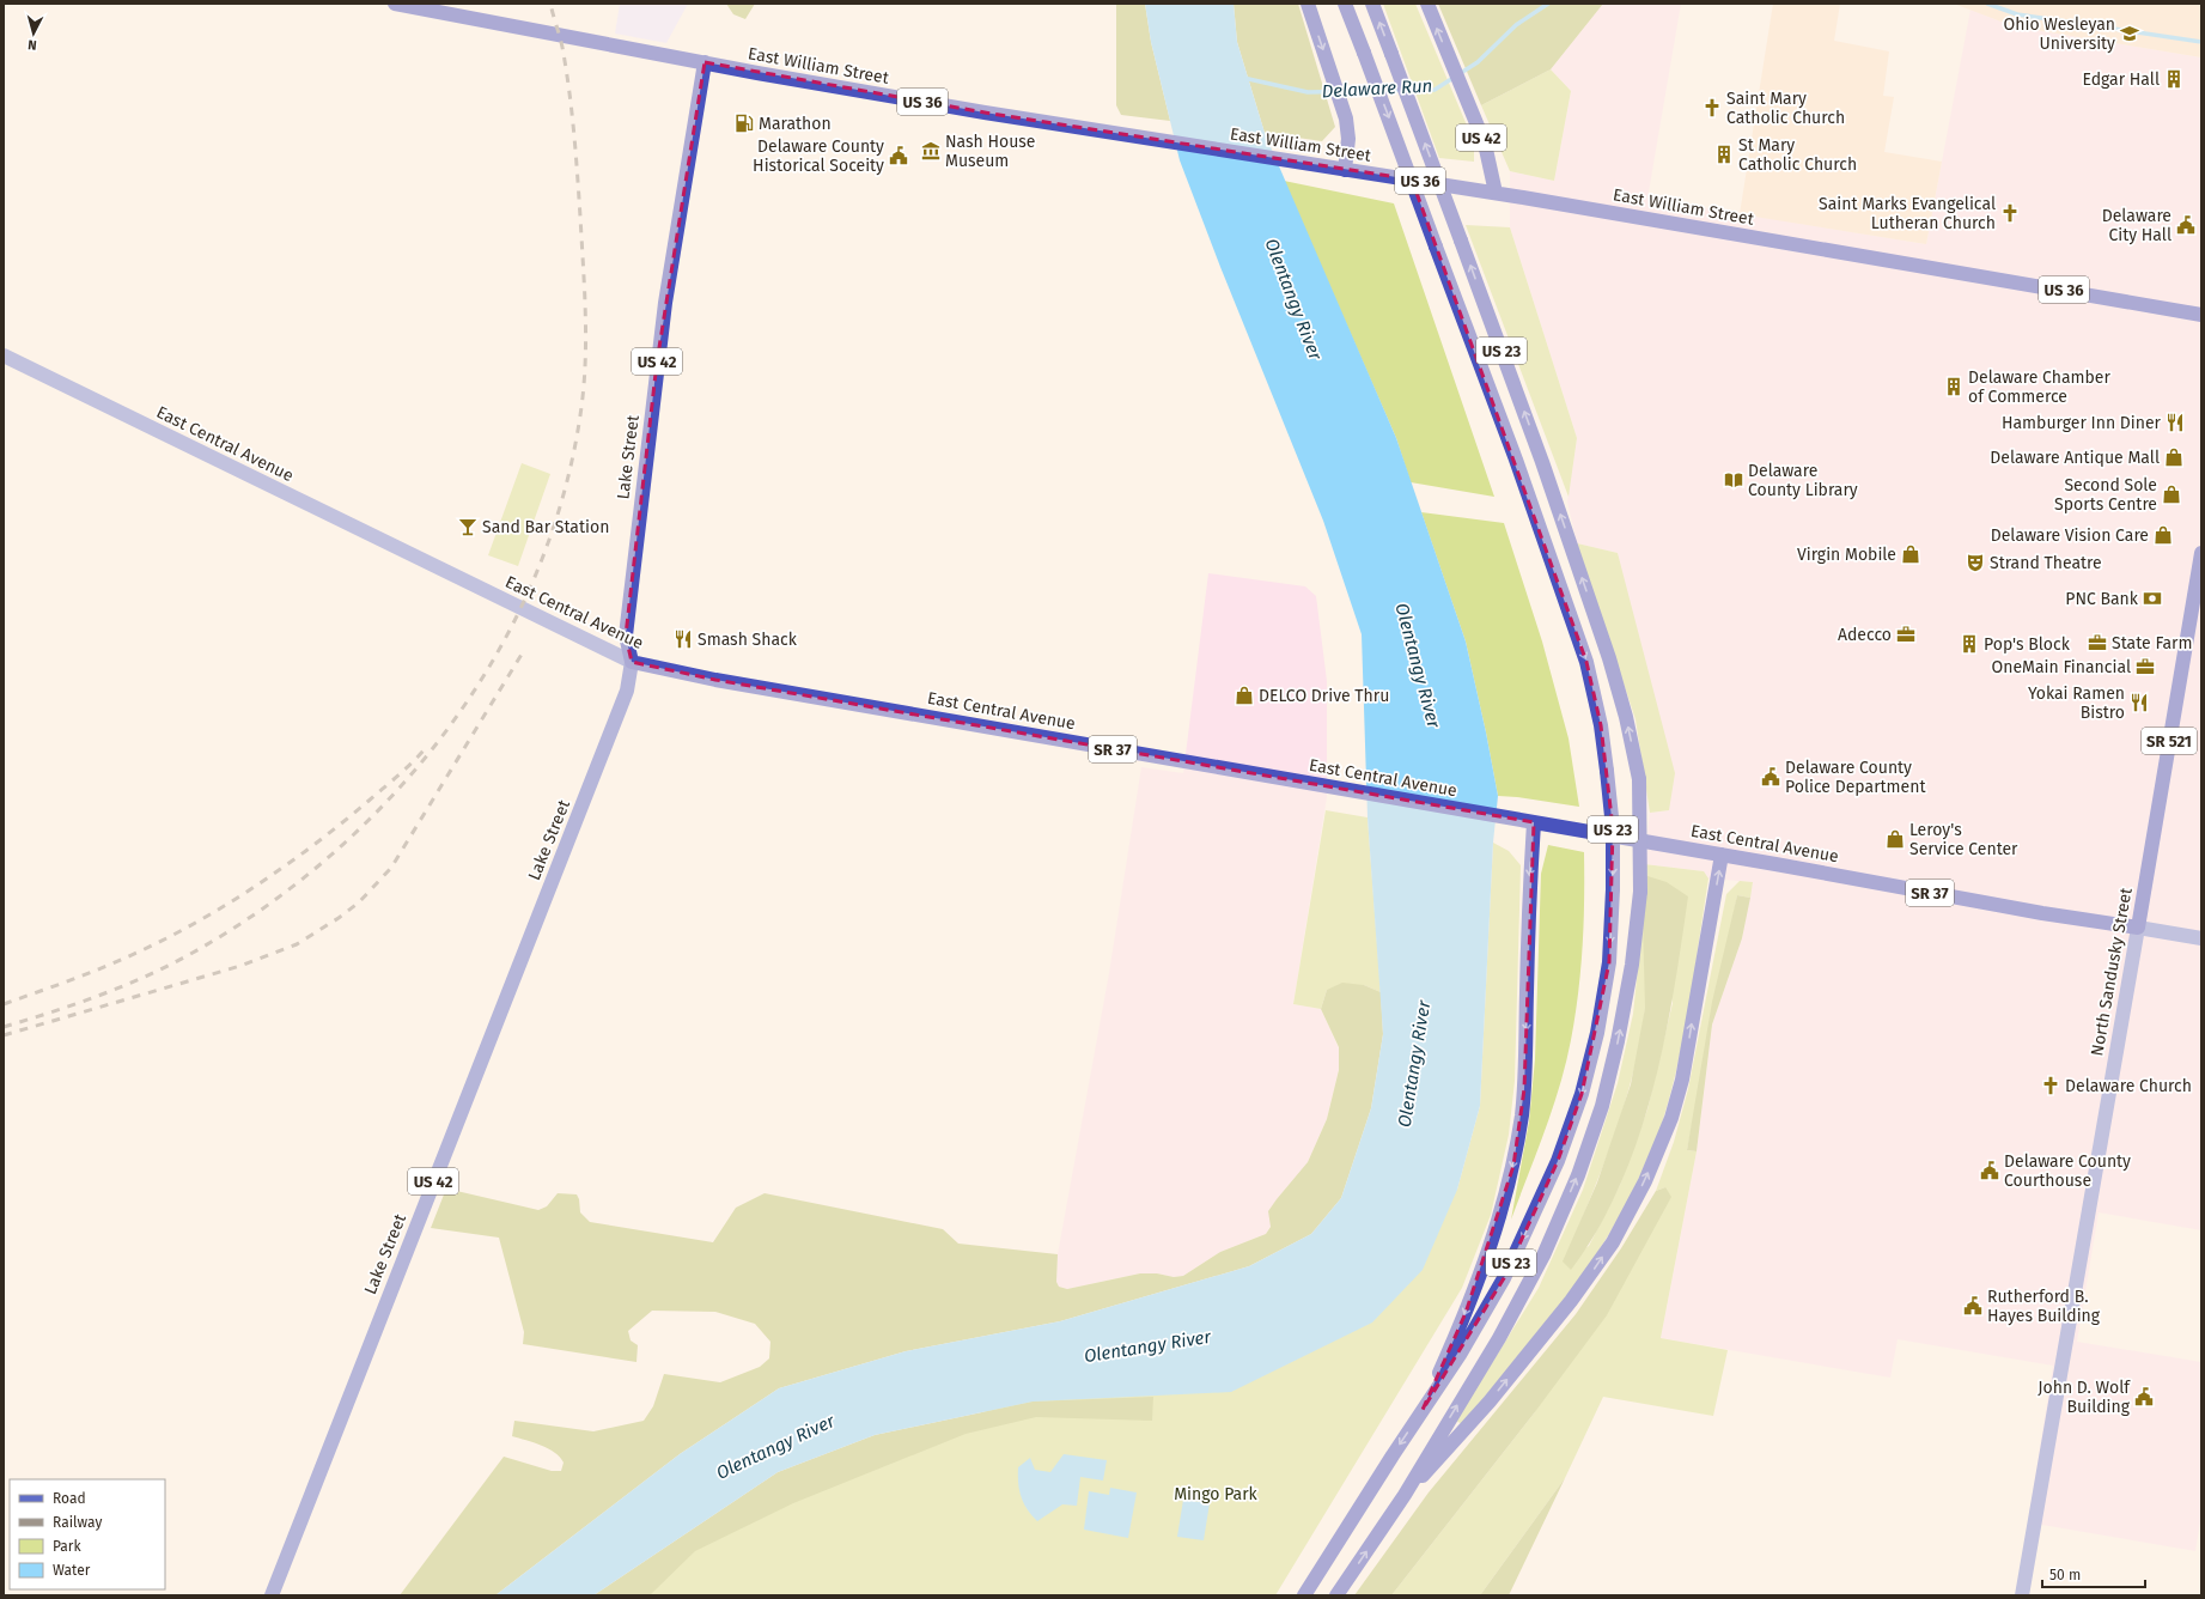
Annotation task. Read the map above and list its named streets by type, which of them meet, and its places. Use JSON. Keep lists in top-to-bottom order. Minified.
{"streets":{"highway":["East William Street","US 36","US 42","US 23","East Central Avenue","Lake Street","SR 521","SR 37","North Sandusky Street"]},"crossings":[["East William Street","US 42"],["East William Street","Lake Street"],["East Central Avenue","Lake Street"],["East Central Avenue","SR 37"],["East Central Avenue","North Sandusky Street"],["SR 37","North Sandusky Street"]],"water":["Delaware Run","Olentangy River"],"parks":["Mingo Park"],"places":{"school or university":["Ohio Wesleyan University"],"building":["Edgar Hall","St Mary Catholic Church","Delaware Chamber of Commerce","Pop's Block"],"church":["Saint Mary Catholic Church","Saint Marks Evangelical Lutheran Church","Delaware Church"],"fuel station":["Marathon"],"museum":["Nash House Museum"],"public building":["Delaware County Historical Soceity","Delaware City Hall","Delaware County Police Department","Delaware County Courthouse","Rutherford B. Hayes Building","John D. Wolf Building"],"restaurant":["Hamburger Inn Diner","Smash Shack","Yokai Ramen Bistro"],"shop":["Delaware Antique Mall","Second Sole Sports Centre","Delaware Vision Care","Virgin Mobile","DELCO Drive Thru","Leroy's Service Center"],"library":["Delaware County Library"],"bar":["Sand Bar Station"],"theatre":["Strand Theatre"],"bank":["PNC Bank"],"office":["Adecco","State Farm","OneMain Financial"]},"legend":["Road","Railway","Park","Water"],"scale_bar":"50 m","north":"bottom"}
